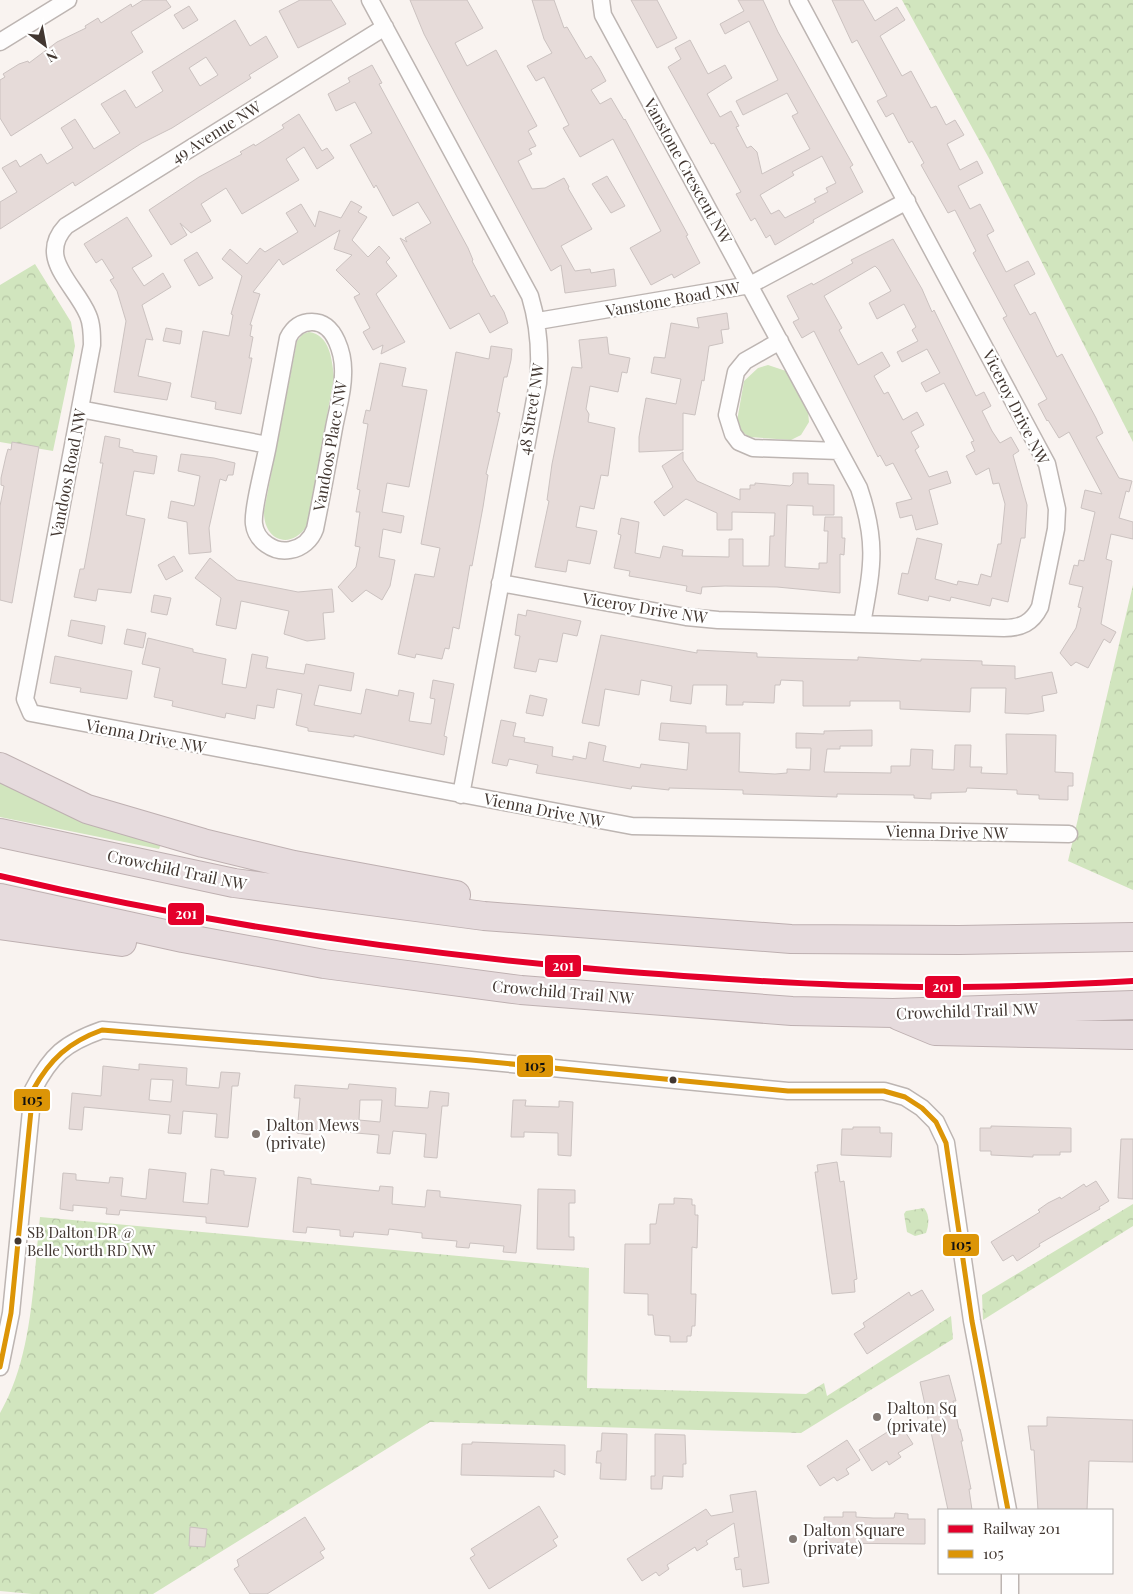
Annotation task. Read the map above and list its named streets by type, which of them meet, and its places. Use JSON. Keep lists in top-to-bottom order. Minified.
{"streets":{"highway":["Crowchild Trail NW"],"street":["49 Avenue NW","Vanstone Crescent NW","Vanstone Road NW","Viceroy Drive NW","48 Street NW","Vandoos Place NW","Vandoos Road NW","Vienna Drive NW"]},"crossings":[["49 Avenue NW","48 Street NW"],["49 Avenue NW","Vandoos Road NW"],["Vanstone Crescent NW","Vanstone Road NW"],["Vanstone Crescent NW","Viceroy Drive NW"],["Vanstone Road NW","Viceroy Drive NW"],["Vanstone Road NW","48 Street NW"],["Viceroy Drive NW","48 Street NW"],["48 Street NW","Vienna Drive NW"],["Vandoos Road NW","Vienna Drive NW"]],"places":["Dalton Mews (private)","SB Dalton DR @ Belle North RD NW","Dalton Sq (private)","Dalton Square (private)"],"lines":["rail line 201","transit line 105"],"legend":["Railway 201","105"],"north":"bottom right"}
